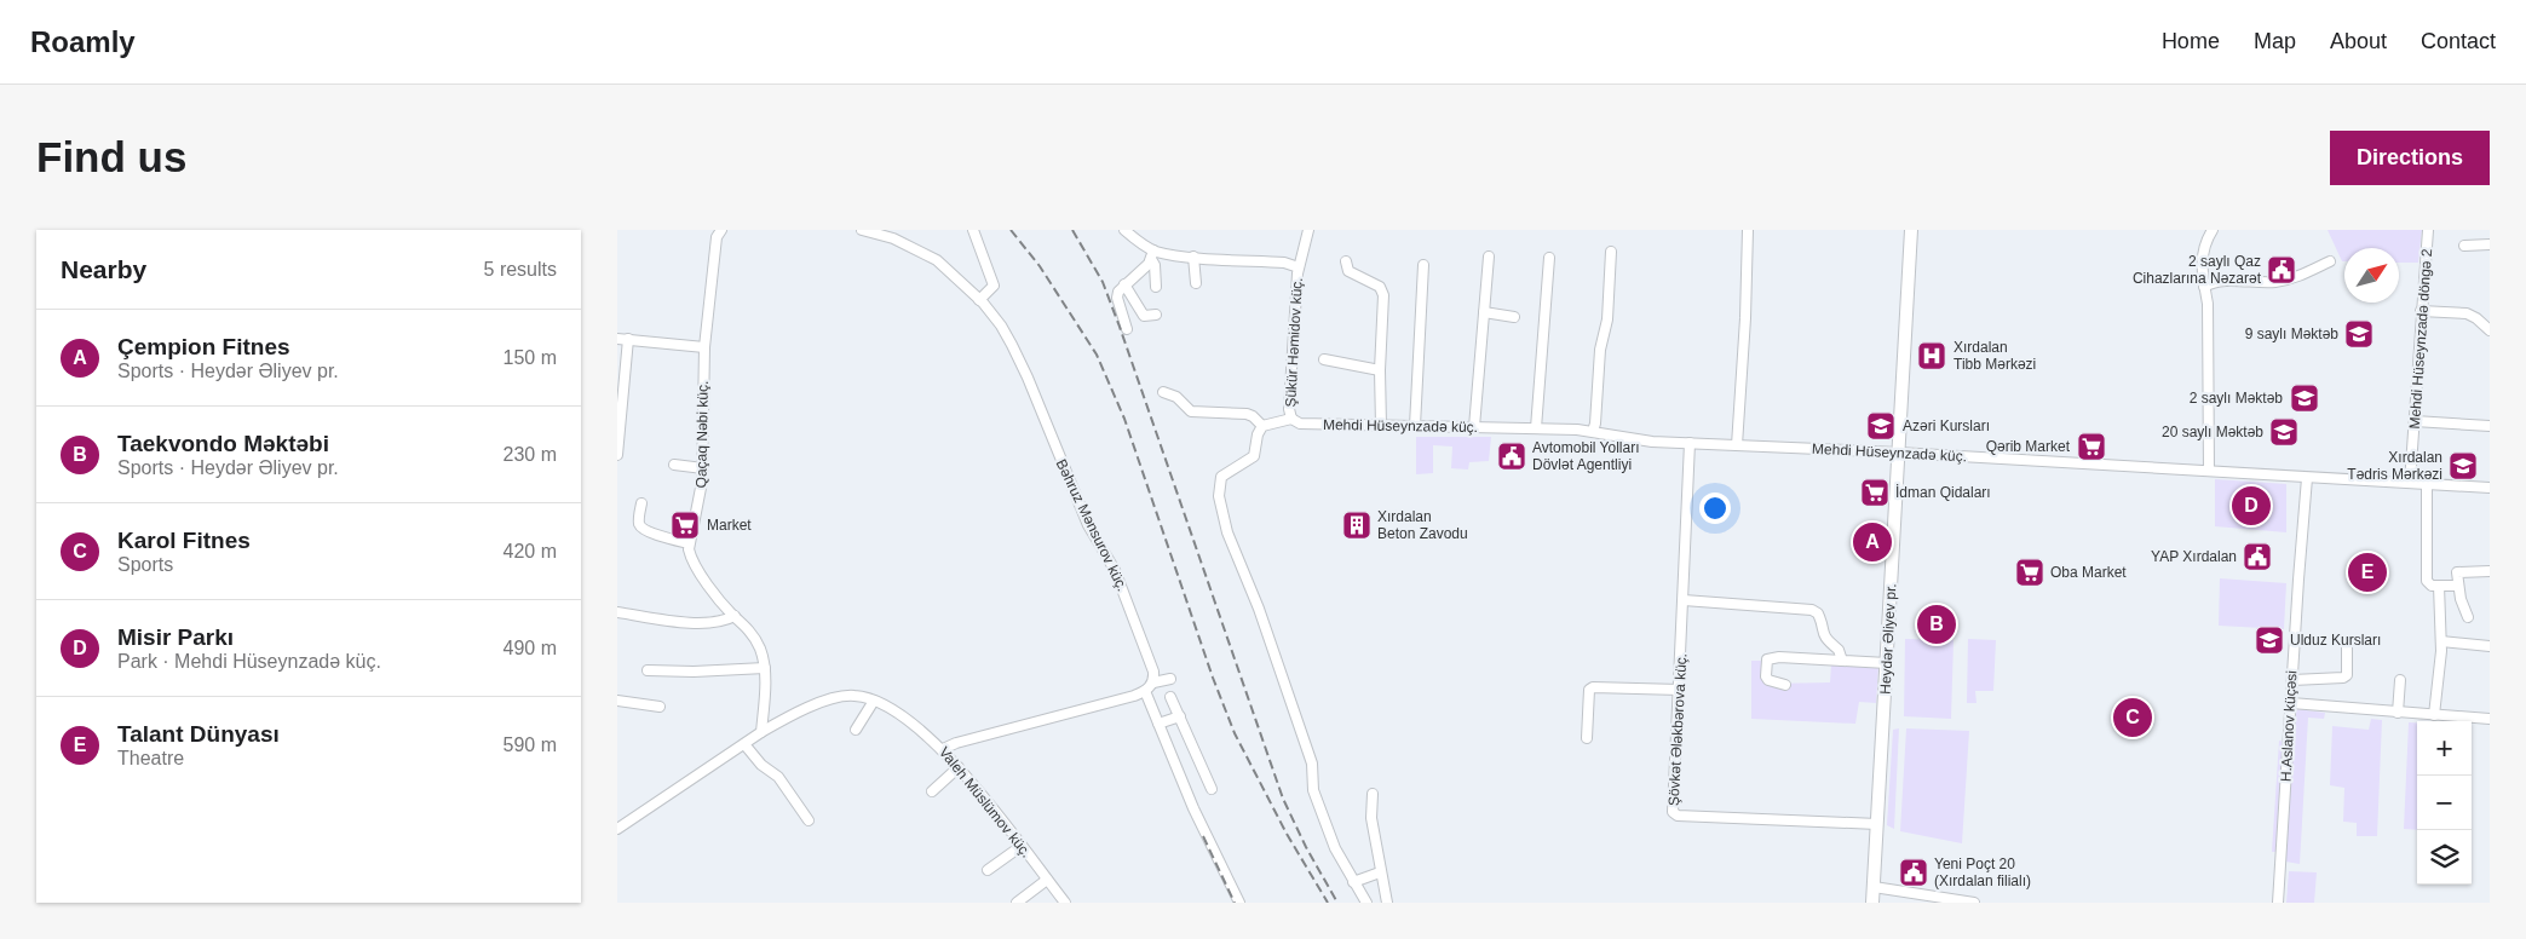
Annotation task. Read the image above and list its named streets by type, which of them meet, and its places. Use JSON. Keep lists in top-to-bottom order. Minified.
{"streets":{"main road":["Heydər Əliyev pr."],"street":["Mehdi Hüseynzadə döngə 2","Şükür Həmidov küç.","Mehdi Hüseynzadə küç.","Qaçaq Nəbi küç.","Bəhruz Mənsurov küç.","H.Aslanov küçəsi","Şövkət Ələkbərova küç.","Valeh Müslümov küç."]},"crossings":[["Mehdi Hüseynzadə döngə 2","Mehdi Hüseynzadə küç."],["Şükür Həmidov küç.","Mehdi Hüseynzadə küç."],["Mehdi Hüseynzadə küç.","Heydər Əliyev pr."],["Mehdi Hüseynzadə küç.","H.Aslanov küçəsi"],["Mehdi Hüseynzadə küç.","Şövkət Ələkbərova küç."],["Heydər Əliyev pr.","Şövkət Ələkbərova küç."]],"places":{"public building":["2 saylı Qaz Cihazlarına Nəzarət","Avtomobil Yolları Dövlət Agentliyi","YAP Xırdalan","Yeni Poçt 20 (Xırdalan filialı)"],"school or university":["9 saylı Məktəb","2 saylı Məktəb","Azəri Kursları","20 saylı Məktəb","Xırdalan Tədris Mərkəzi","Ulduz Kursları"],"hospital":["Xırdalan Tibb Mərkəzi"],"supermarket":["Qərib Market","İdman Qidaları","Market","Oba Market"],"building":["Xırdalan Beton Zavodu"]},"north":"top right","page":{"header":"Roamly","nav":["Home","Map","About","Contact"],"buttons":"Directions","title":"Find us","heading":["Nearby","5 results"],"list":[{"mark":"A","name":"Çempion Fitnes","note":"Sports · Heydər Əliyev pr.","value":"150 m"},{"mark":"B","name":"Taekvondo Məktəbi","note":"Sports · Heydər Əliyev pr.","value":"230 m"},{"mark":"C","name":"Karol Fitnes","note":"Sports","value":"420 m"},{"mark":"D","name":"Misir Parkı","note":"Park · Mehdi Hüseynzadə küç.","value":"490 m"},{"mark":"E","name":"Talant Dünyası","note":"Theatre","value":"590 m"}],"pins":["D","A","E","B","C"],"map_buttons":["+","−"]}}
